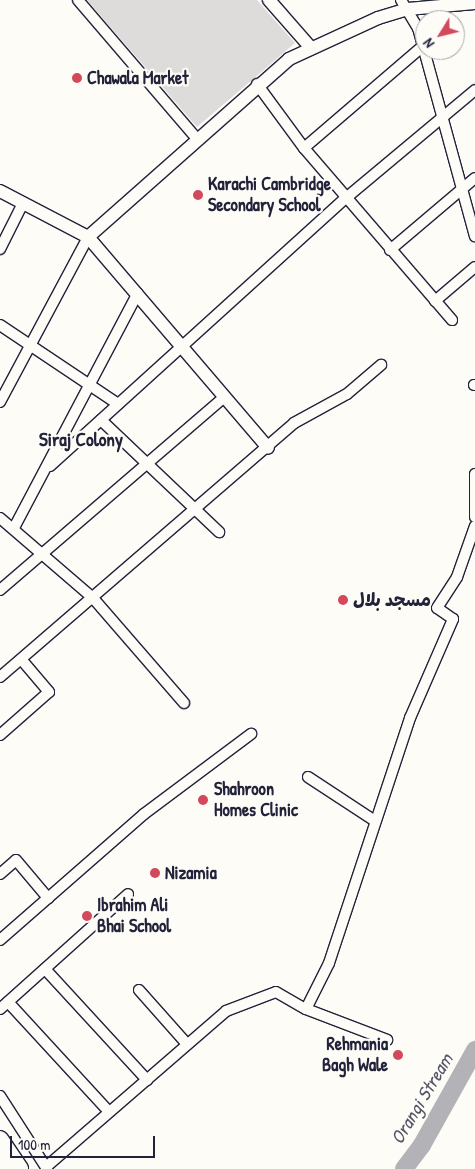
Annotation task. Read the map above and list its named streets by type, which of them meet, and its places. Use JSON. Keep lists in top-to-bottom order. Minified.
{"districts":["Siraj Colony"],"water":["Orangi Stream"],"places":["Chawala Market","Karachi Cambridge Secondary School","مسجد بلال","Shahroon Homes Clinic","Nizamia","Ibrahim Ali Bhai School","Rehmania Bagh Wale"],"scale_bar":"100 m","north":"bottom left"}
